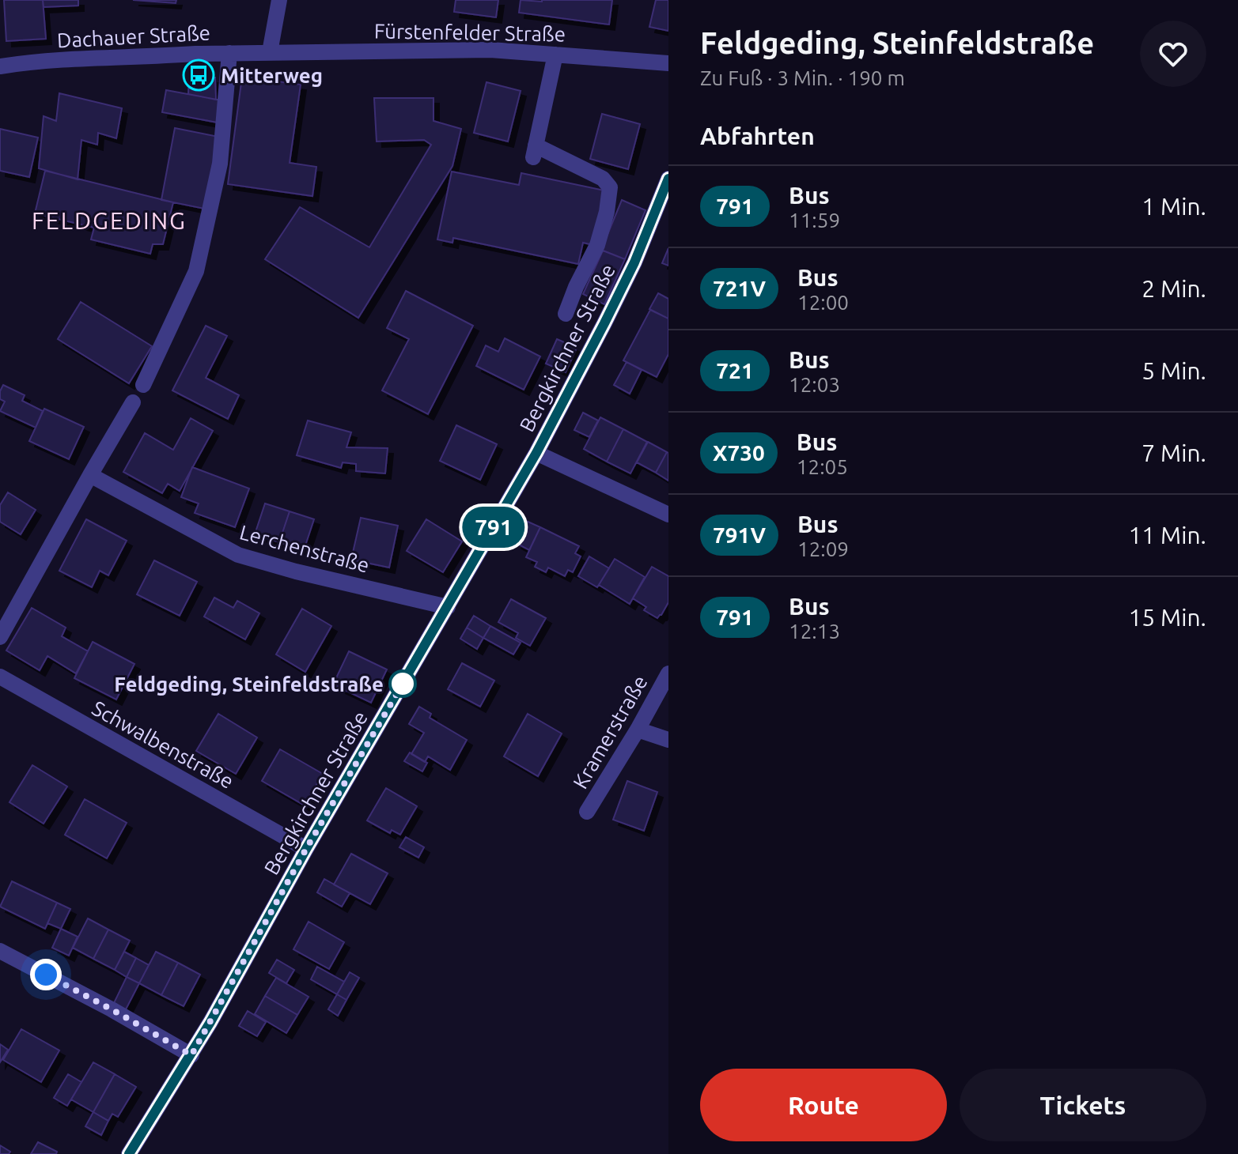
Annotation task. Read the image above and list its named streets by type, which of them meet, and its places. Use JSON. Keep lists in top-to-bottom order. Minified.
{"streets":{"street":["Fürstenfelder Straße","Dachauer Straße","Bergkirchner Straße","Lerchenstraße","Kramerstraße","Schwalbenstraße"]},"crossings":[["Fürstenfelder Straße","Dachauer Straße"],["Bergkirchner Straße","Lerchenstraße"],["Bergkirchner Straße","Schwalbenstraße"]],"districts":["FELDGEDING"],"places":{"bus stop":["Mitterweg"],"other":["Feldgeding, Steinfeldstraße"]},"lines":["bus line 791"],"page":{"on_map":"791","heading":[["Feldgeding, Steinfeldstraße","Zu Fuß · 3 Min. · 190 m"],"Abfahrten"],"list":[{"mark":"791","name":"Bus","note":"11:59","value":"1 Min."},{"mark":"721V","name":"Bus","note":"12:00","value":"2 Min."},{"mark":"721","name":"Bus","note":"12:03","value":"5 Min."},{"mark":"X730","name":"Bus","note":"12:05","value":"7 Min."},{"mark":"791V","name":"Bus","note":"12:09","value":"11 Min."},{"mark":"791","name":"Bus","note":"12:13","value":"15 Min."}],"buttons":["Route","Tickets"]}}
